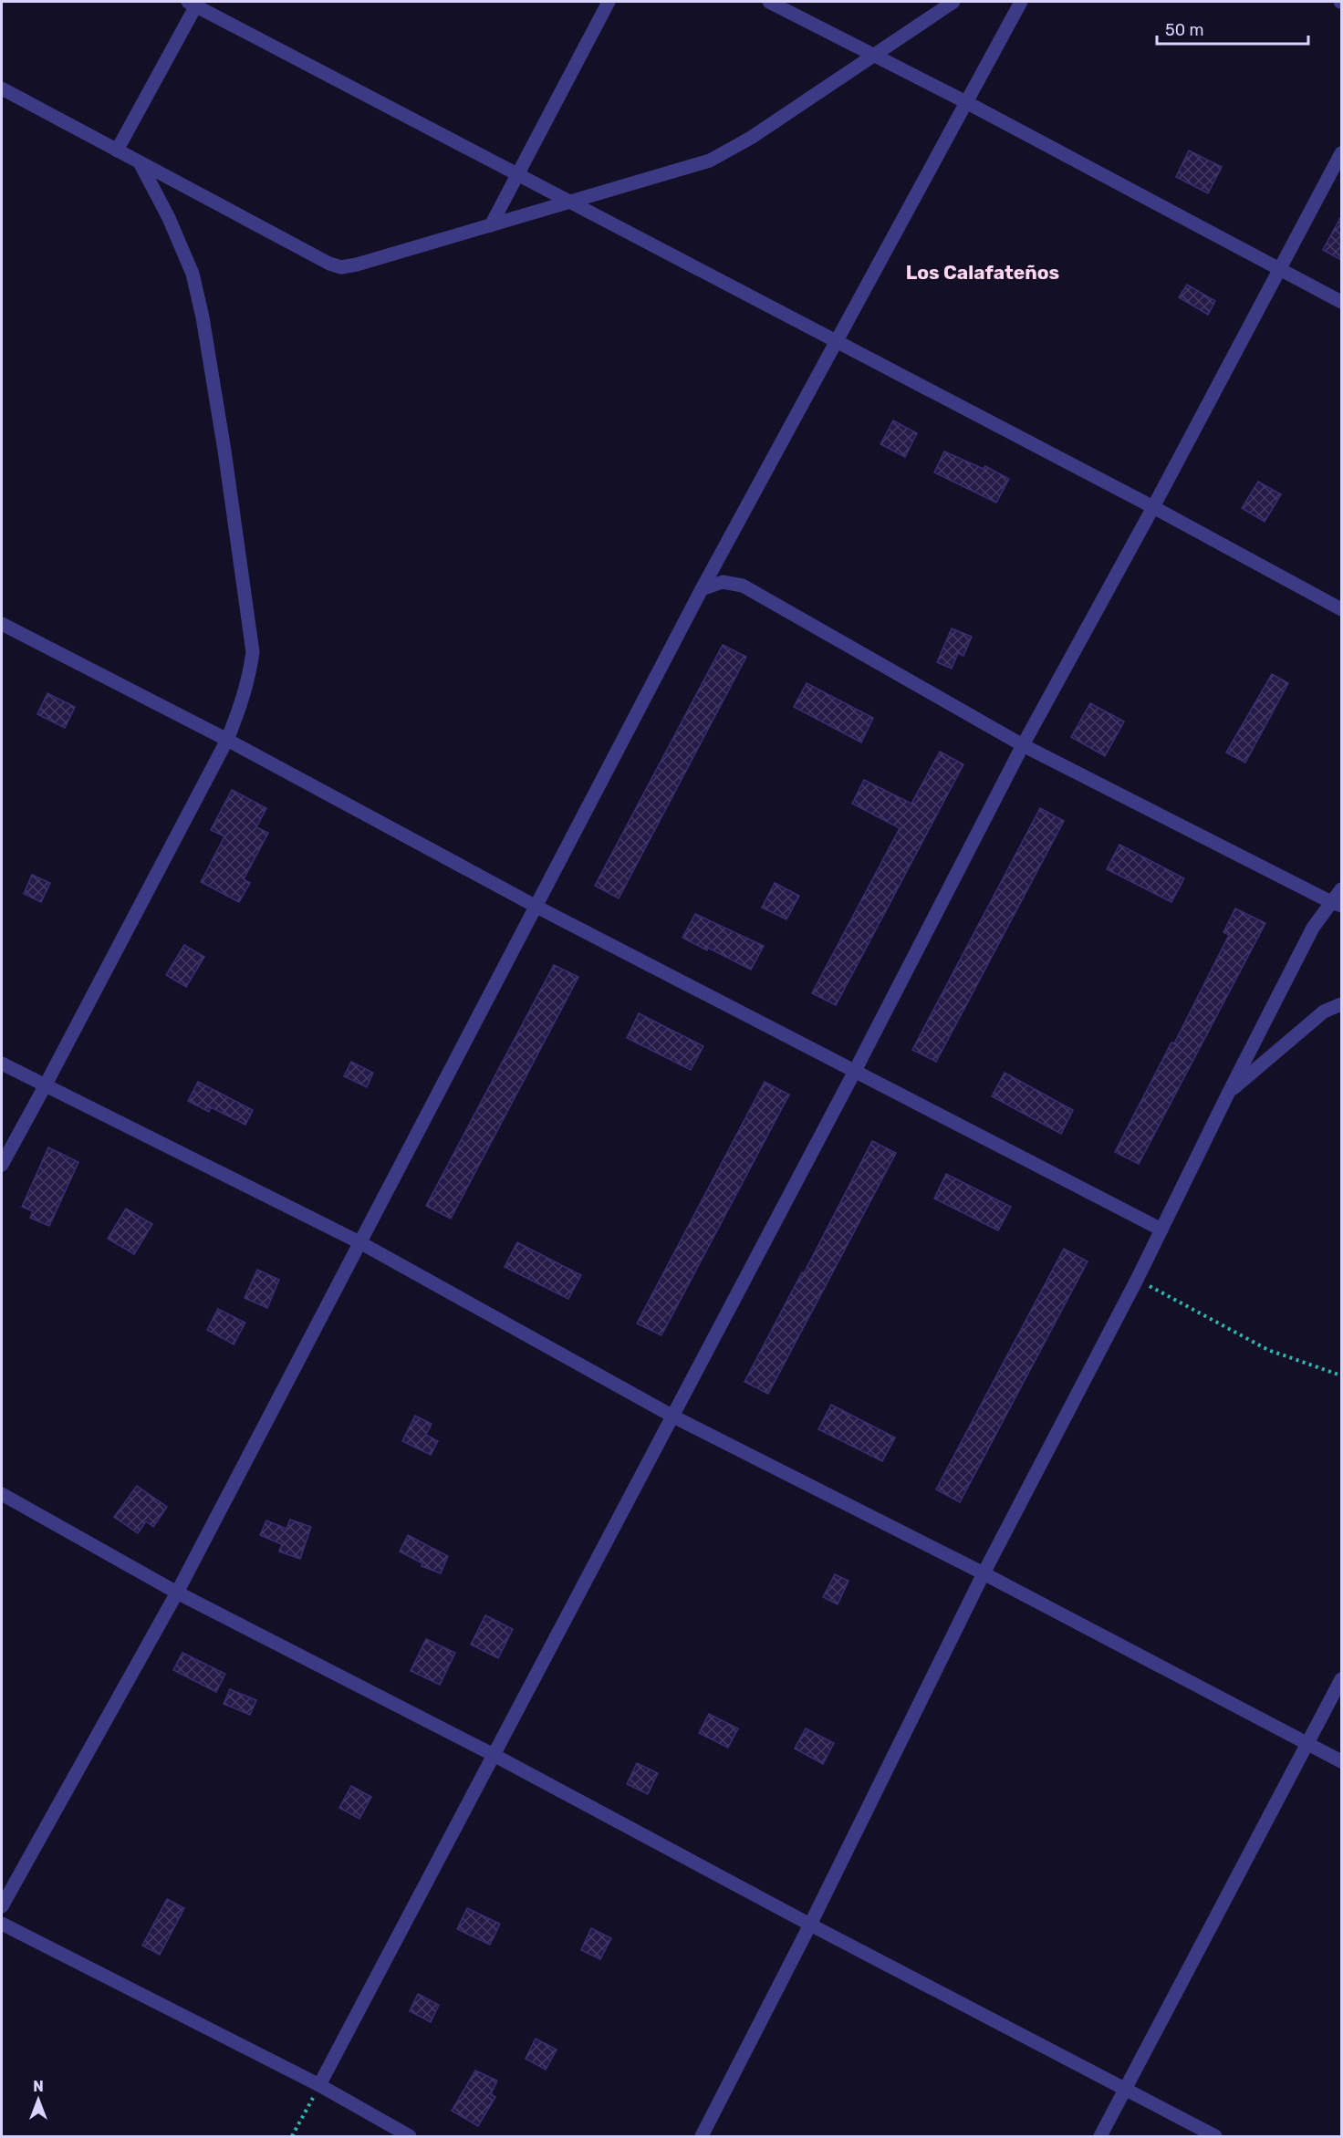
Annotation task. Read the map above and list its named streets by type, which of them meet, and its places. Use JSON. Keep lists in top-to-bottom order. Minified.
{"districts":["Los Calafateños"],"scale_bar":"50 m","north":"top"}
